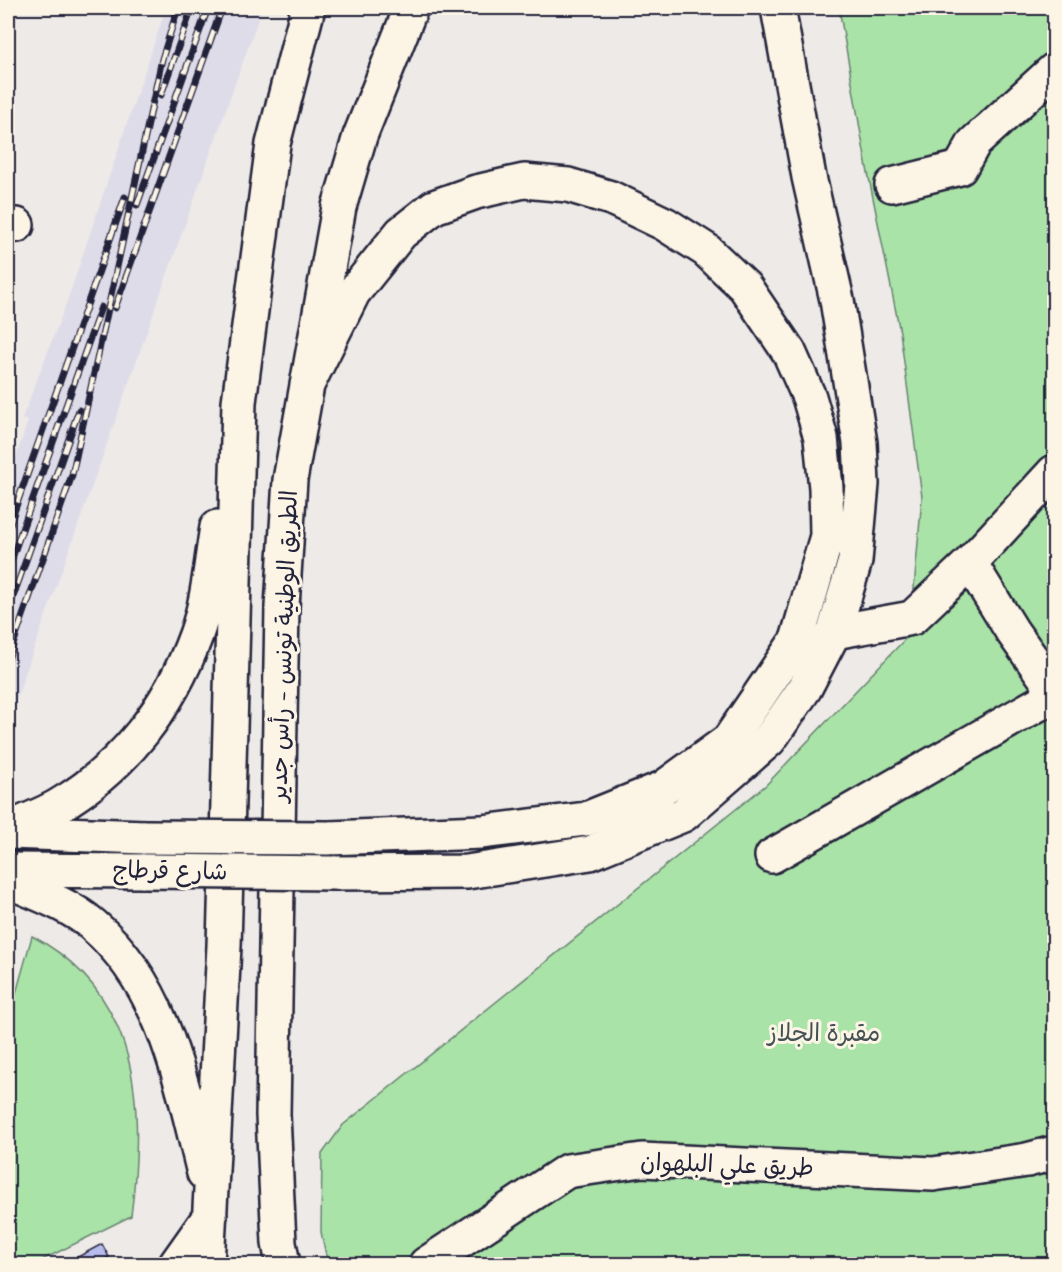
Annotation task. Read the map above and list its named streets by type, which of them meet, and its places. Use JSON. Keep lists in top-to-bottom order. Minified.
{"streets":{"main road":["الطريق الوطنية تونس - رأس جدير","شارع قرطاج","طريق علي البلهوان"]},"parks":["مقبرة الجلاز"]}
